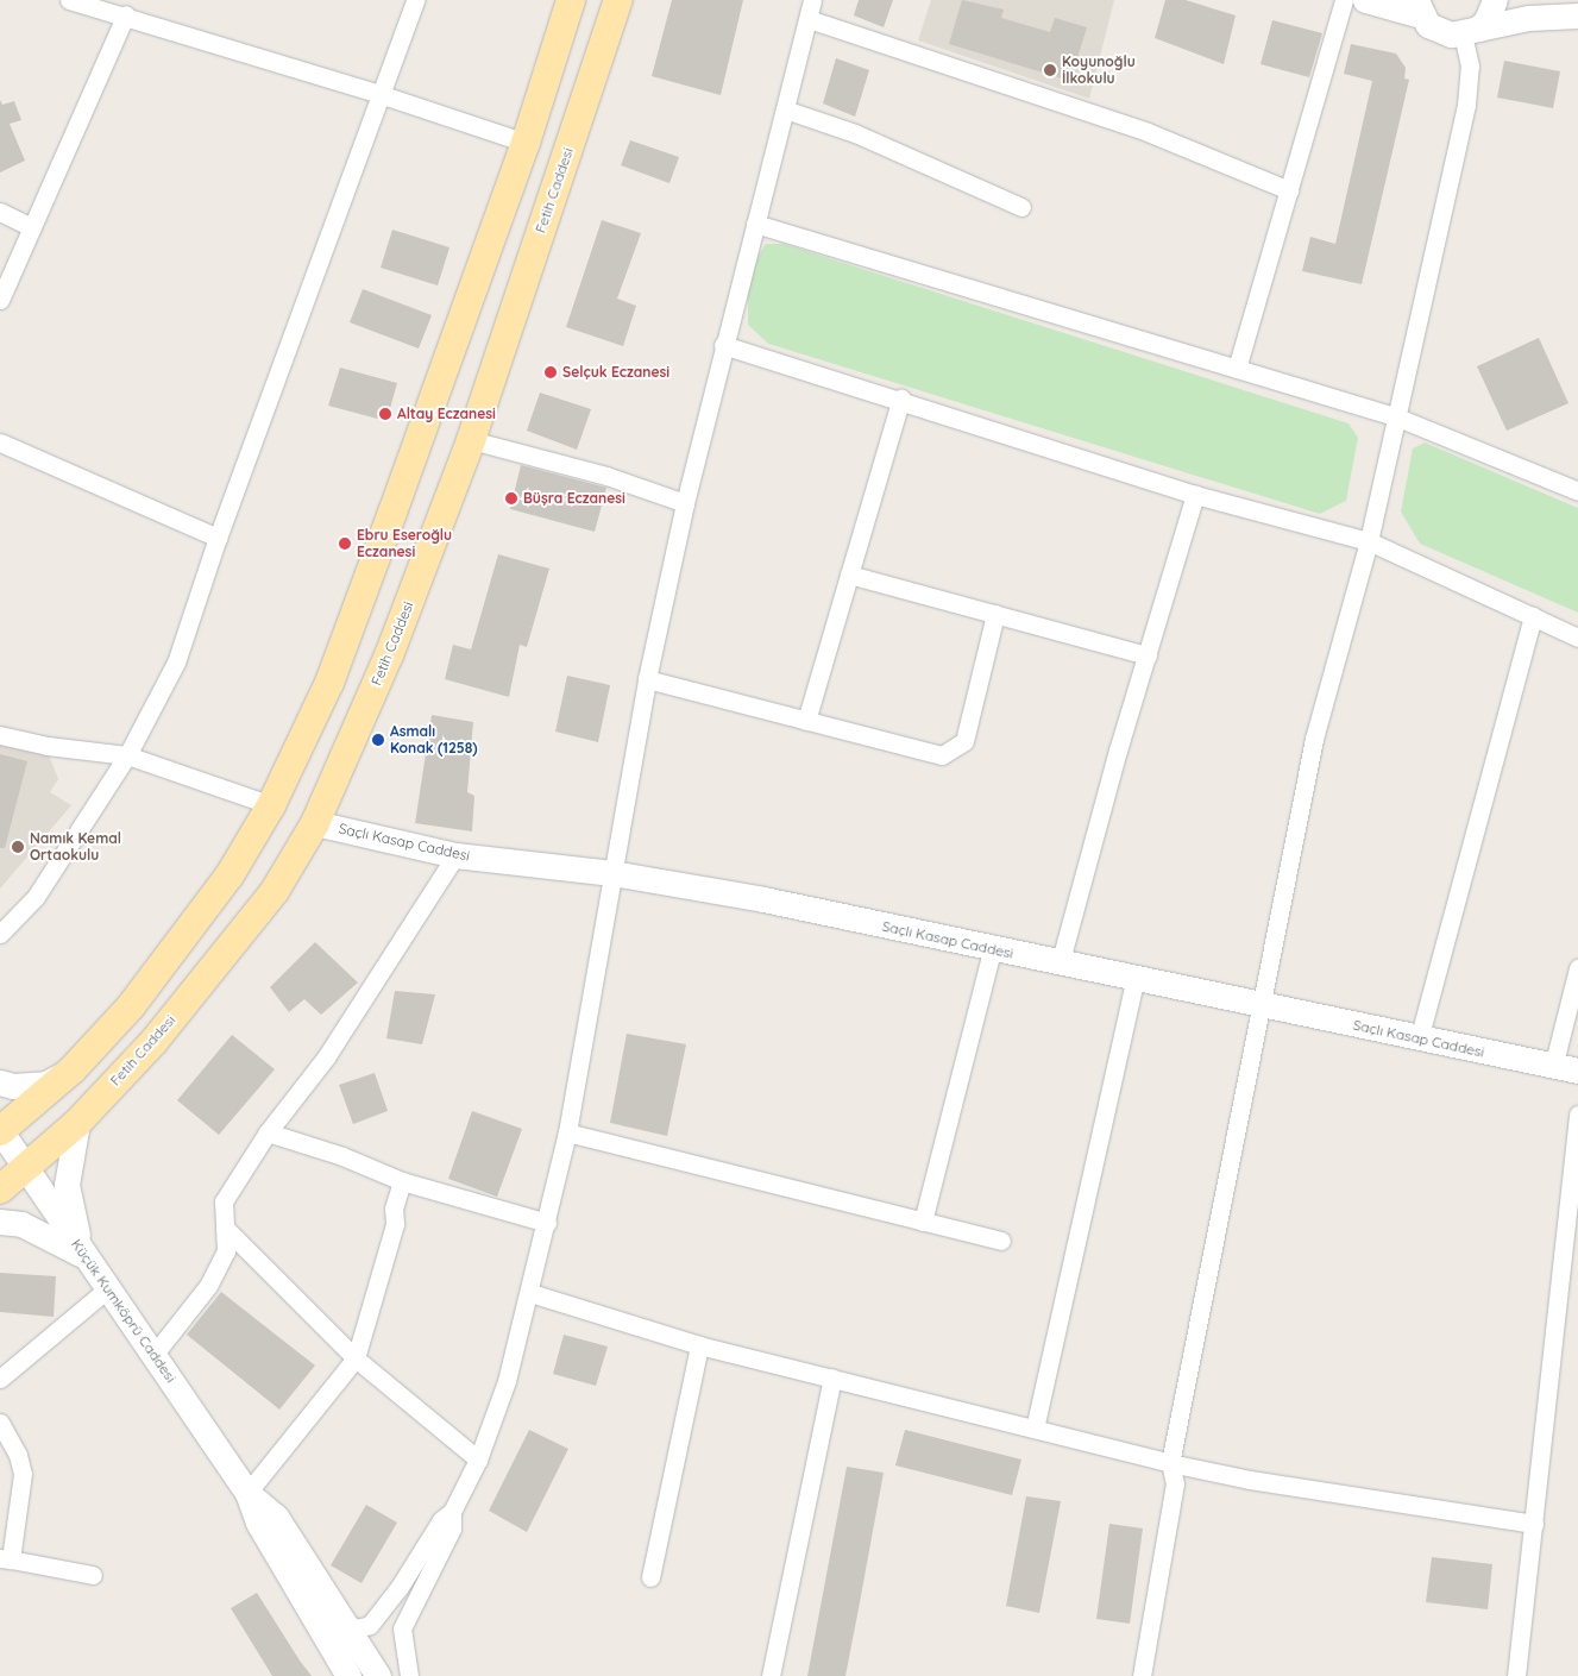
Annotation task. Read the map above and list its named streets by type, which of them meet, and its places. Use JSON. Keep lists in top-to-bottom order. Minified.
{"streets":{"main road":["Fetih Caddesi"],"street":["Saçlı Kasap Caddesi","Küçük Kumköprü Caddesi"]},"crossings":[["Fetih Caddesi","Saçlı Kasap Caddesi"],["Fetih Caddesi","Küçük Kumköprü Caddesi"]],"places":["Koyunoğlu İlkokulu","Selçuk Eczanesi","Altay Eczanesi","Büşra Eczanesi","Ebru Eseroğlu Eczanesi","Asmalı Konak (1258)","Namık Kemal Ortaokulu"]}
